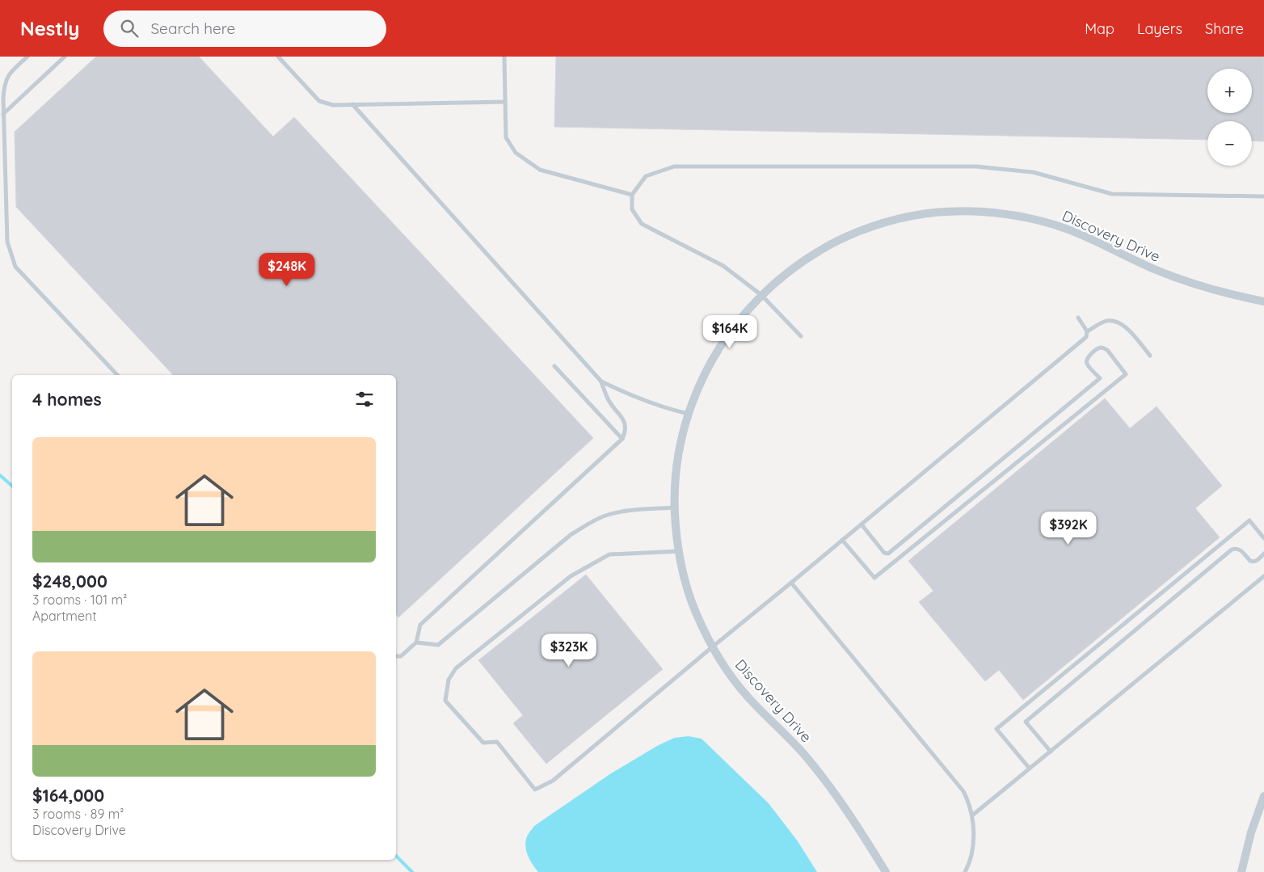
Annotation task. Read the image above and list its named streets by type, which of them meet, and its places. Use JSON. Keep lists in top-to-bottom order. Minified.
{"streets":{"street":["Discovery Drive"]},"page":{"header":"Nestly","search":"Search here","nav":["Map","Layers","Share"],"map_buttons":["+","−"],"price":["$248K","$164K","$392K","$323K"],"heading":"4 homes","list":[{"name":"$248,000","note":"3 rooms · 101 m² · Apartment"},{"name":"$164,000","note":"3 rooms · 89 m² · Discovery Drive"}]}}
